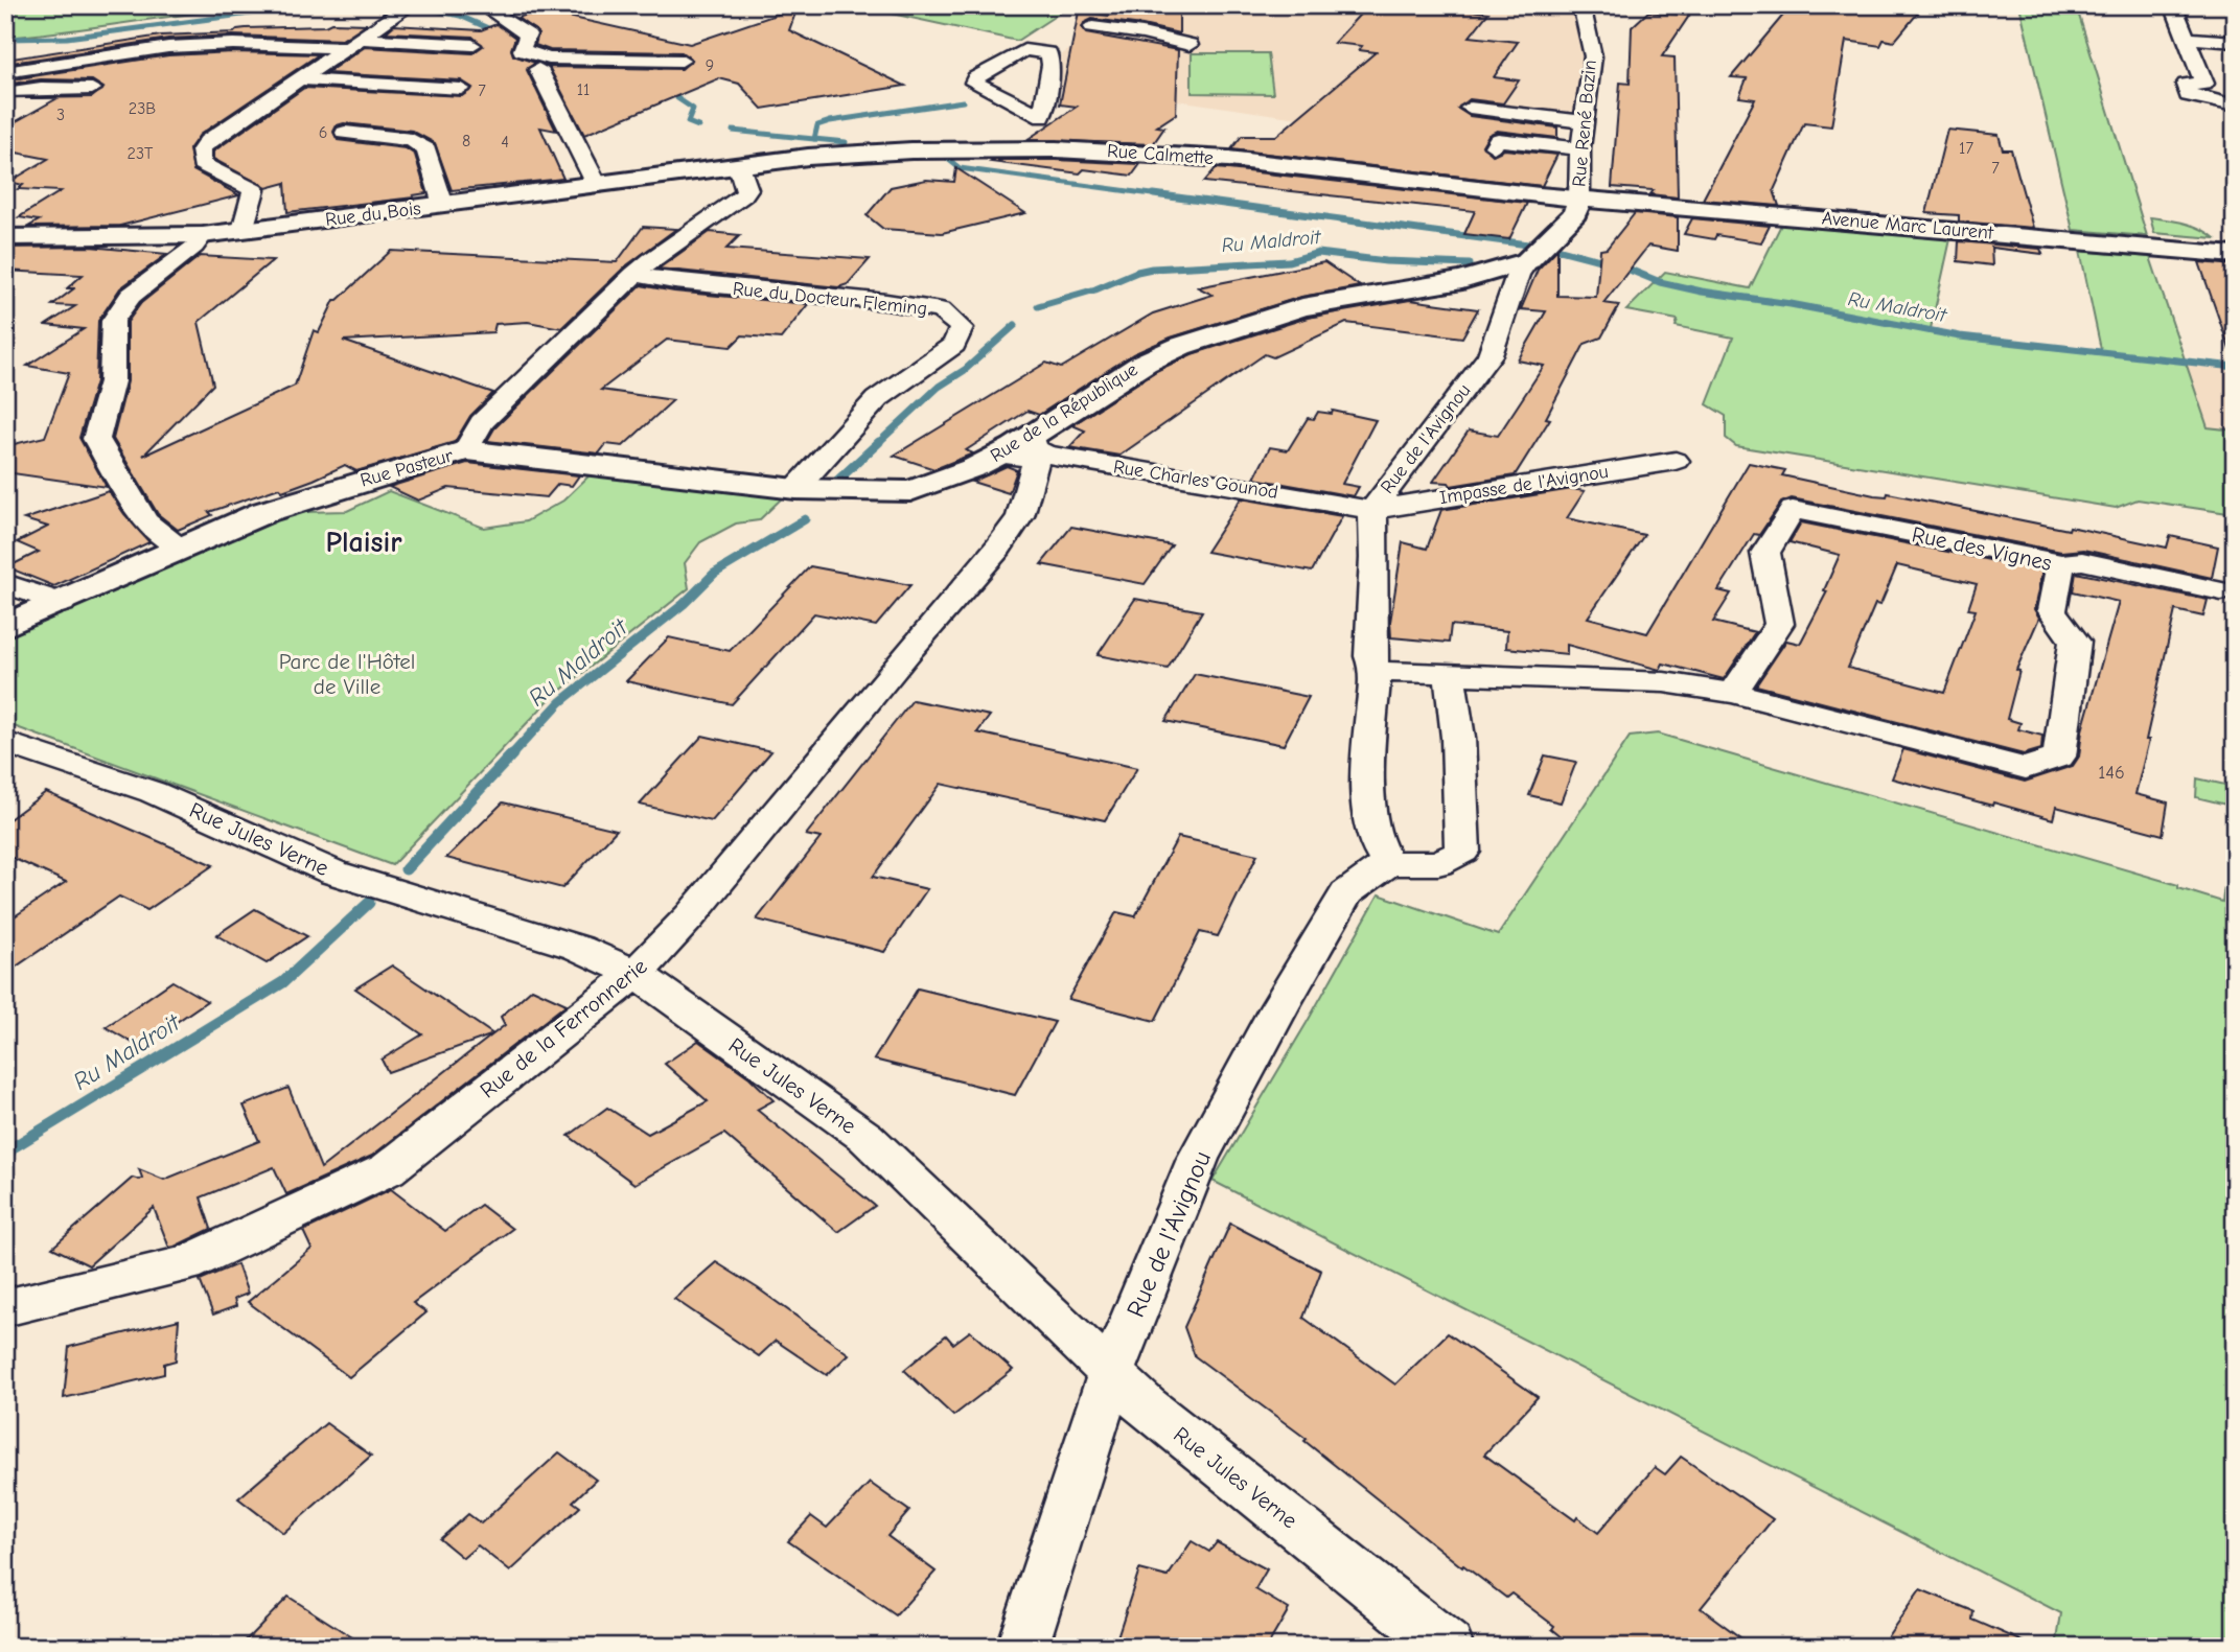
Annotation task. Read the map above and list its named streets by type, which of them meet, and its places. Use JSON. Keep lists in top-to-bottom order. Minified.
{"streets":{"street":["Rue René Bazin","Rue Calmette","Rue du Bois","Avenue Marc Laurent","Rue du Docteur Fleming","Rue de la République","Rue de l'Avignou","Rue Pasteur","Rue Charles Gounod","Impasse de l'Avignou","Rue des Vignes","Rue Jules Verne","Rue de la Ferronnerie"]},"crossings":[["Rue René Bazin","Rue Calmette"],["Rue René Bazin","Avenue Marc Laurent"],["Rue René Bazin","Rue de la République"],["Rue Calmette","Rue du Bois"],["Rue Calmette","Avenue Marc Laurent"],["Rue Calmette","Rue de la République"],["Rue Calmette","Rue Pasteur"],["Rue du Bois","Rue Pasteur"],["Avenue Marc Laurent","Rue de la République"],["Rue du Docteur Fleming","Rue de la République"],["Rue du Docteur Fleming","Rue Pasteur"],["Rue de la République","Rue de l'Avignou"],["Rue de la République","Rue Pasteur"],["Rue de la République","Rue Charles Gounod"],["Rue de l'Avignou","Rue Charles Gounod"],["Rue de l'Avignou","Impasse de l'Avignou"],["Rue de l'Avignou","Rue Jules Verne"],["Rue Charles Gounod","Impasse de l'Avignou"],["Rue Jules Verne","Rue de la Ferronnerie"]],"districts":["Plaisir"],"water":["Ru Maldroit"],"parks":["Parc de l'Hôtel de Ville"],"house_numbers":["9","11","7","23B","3","6","8","4","17","23T","7","146"]}
